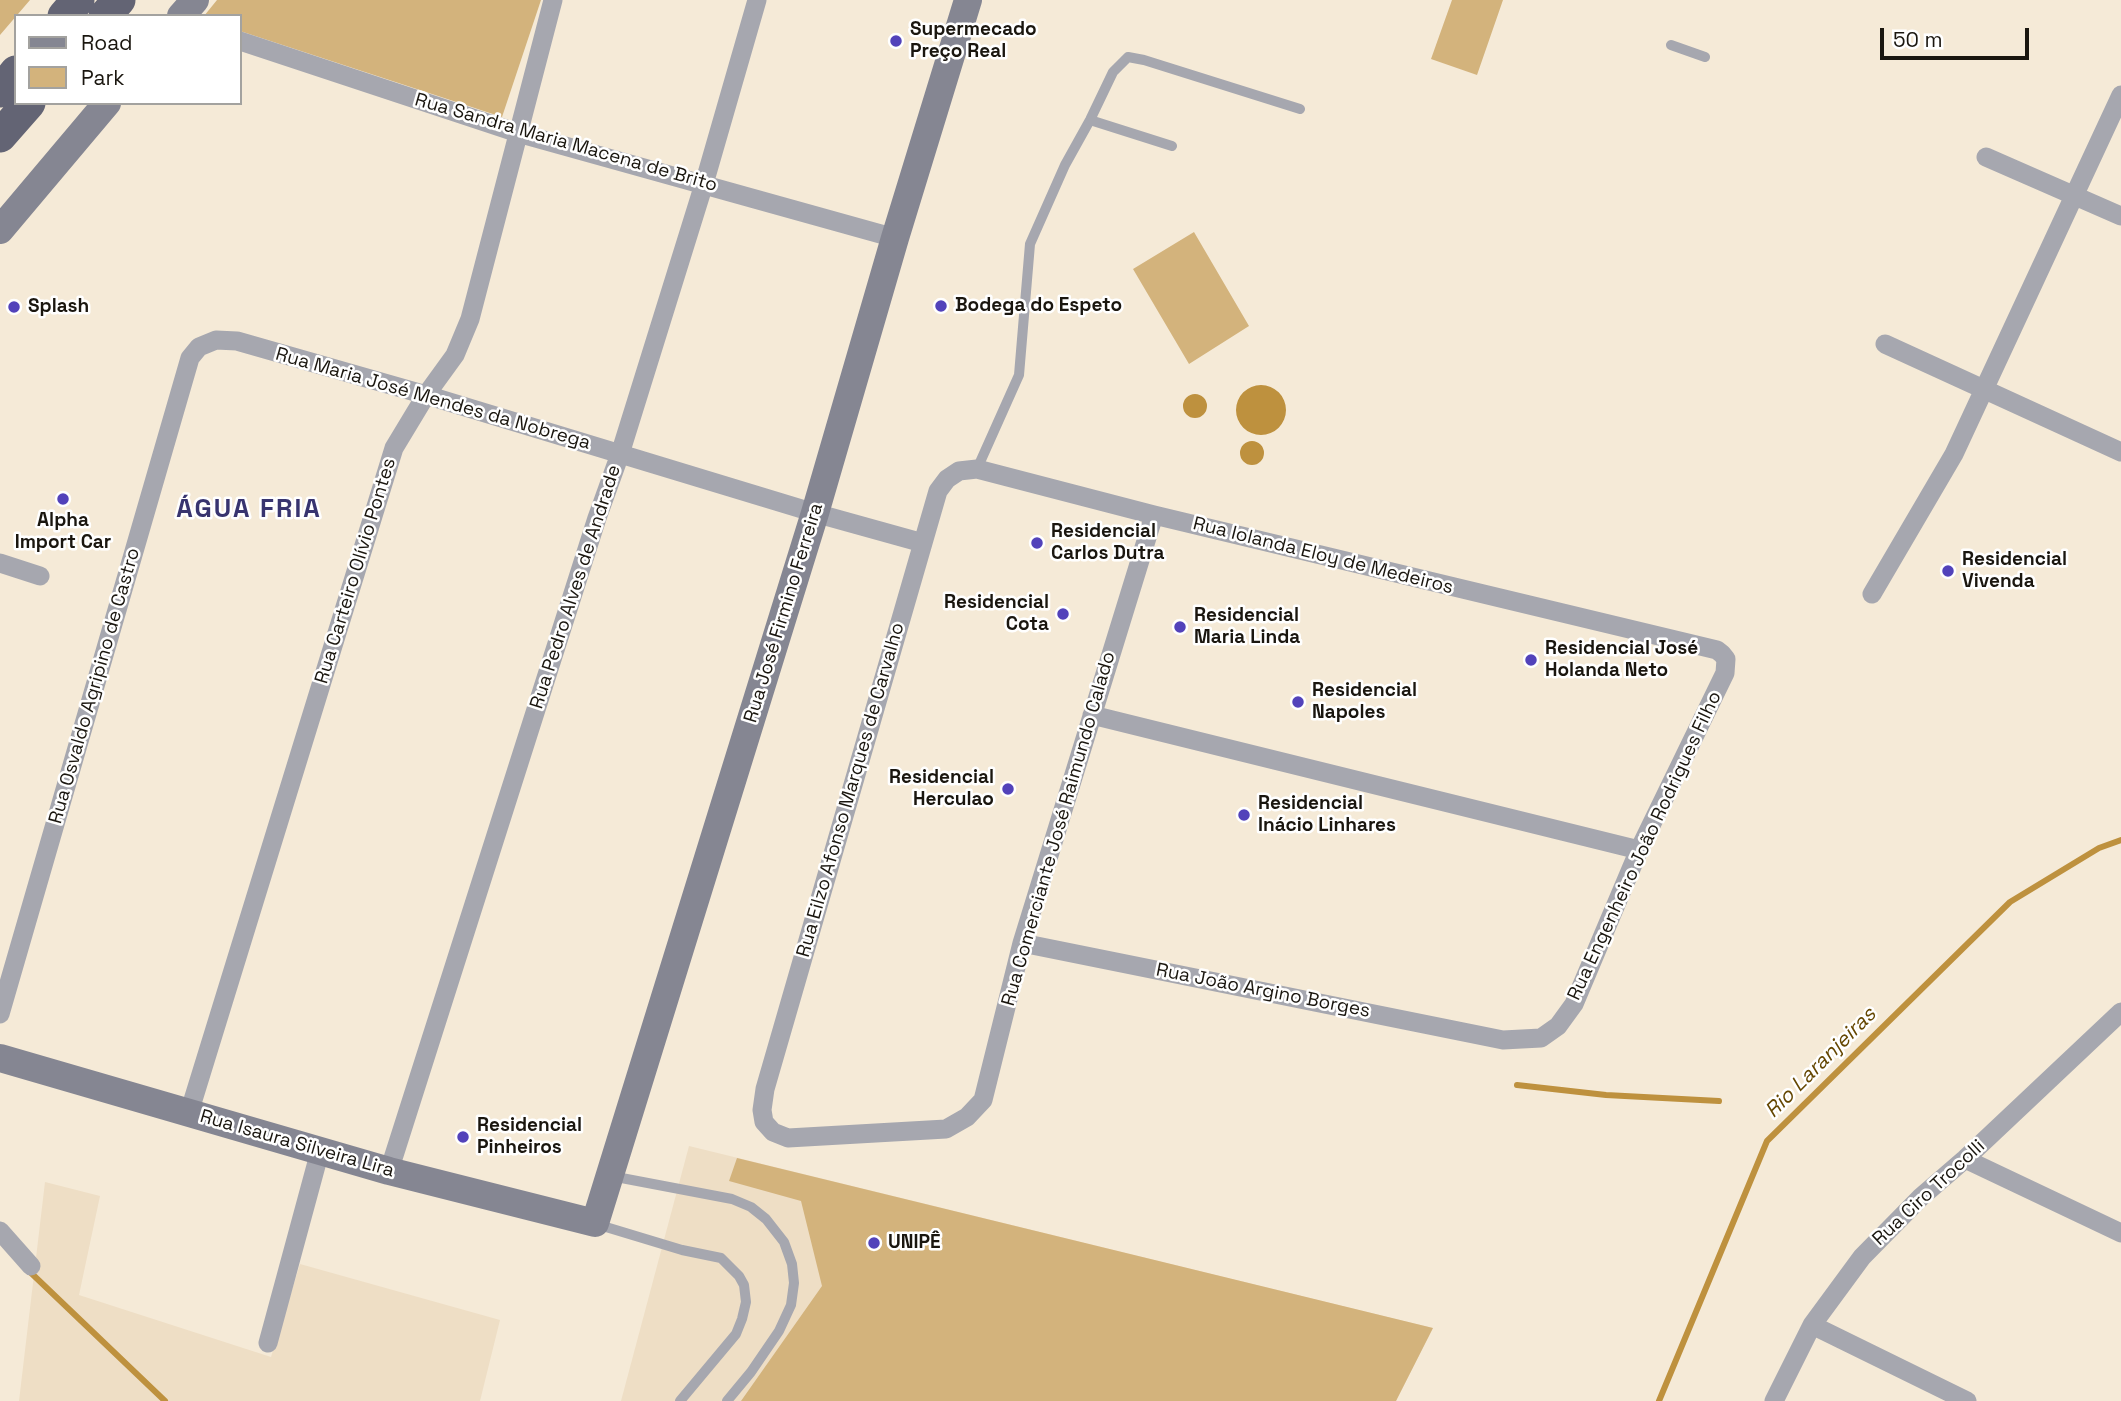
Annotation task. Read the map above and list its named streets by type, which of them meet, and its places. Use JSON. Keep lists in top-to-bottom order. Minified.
{"streets":{"main road":["Rua José Firmino Ferreira","Rua Isaura Silveira Lira"],"street":["Rua Sandra Maria Macena de Brito","Rua Maria José Mendes da Nobrega","Rua Iolanda Eloy de Medeiros","Rua Carteiro Olívio Pontes","Rua Pedro Alves de Andrade","Rua Osvaldo Agripino de Castro","Rua Eilzo Afonso Marques de Carvalho","Rua Comerciante José Raimundo Calado","Rua Engenheiro João Rodrigues Filho","Rua João Argino Borges","Rua Ciro Trocolli"]},"crossings":[["Rua Sandra Maria Macena de Brito","Rua Carteiro Olívio Pontes"],["Rua Sandra Maria Macena de Brito","Rua Pedro Alves de Andrade"],["Rua Sandra Maria Macena de Brito","Rua José Firmino Ferreira"],["Rua Maria José Mendes da Nobrega","Rua Carteiro Olívio Pontes"],["Rua Maria José Mendes da Nobrega","Rua Pedro Alves de Andrade"],["Rua Maria José Mendes da Nobrega","Rua José Firmino Ferreira"],["Rua Maria José Mendes da Nobrega","Rua Osvaldo Agripino de Castro"],["Rua Maria José Mendes da Nobrega","Rua Eilzo Afonso Marques de Carvalho"],["Rua Iolanda Eloy de Medeiros","Rua Eilzo Afonso Marques de Carvalho"],["Rua Iolanda Eloy de Medeiros","Rua Comerciante José Raimundo Calado"],["Rua Iolanda Eloy de Medeiros","Rua Engenheiro João Rodrigues Filho"],["Rua Carteiro Olívio Pontes","Rua Isaura Silveira Lira"],["Rua Pedro Alves de Andrade","Rua Isaura Silveira Lira"],["Rua José Firmino Ferreira","Rua Isaura Silveira Lira"],["Rua Eilzo Afonso Marques de Carvalho","Rua Comerciante José Raimundo Calado"],["Rua Comerciante José Raimundo Calado","Rua João Argino Borges"],["Rua Engenheiro João Rodrigues Filho","Rua João Argino Borges"]],"districts":["ÁGUA FRIA"],"water":["Rio Laranjeiras"],"places":["Supermecado Preço Real","Bodega do Espeto","Splash","Alpha Import Car","Residencial Carlos Dutra","Residencial Vivenda","Residencial Cota","Residencial Maria Linda","Residencial José Holanda Neto","Residencial Napoles","Residencial Herculao","Residencial Inácio Linhares","Residencial Pinheiros","UNIPÊ"],"legend":["Road","Park"],"scale_bar":"50 m"}
